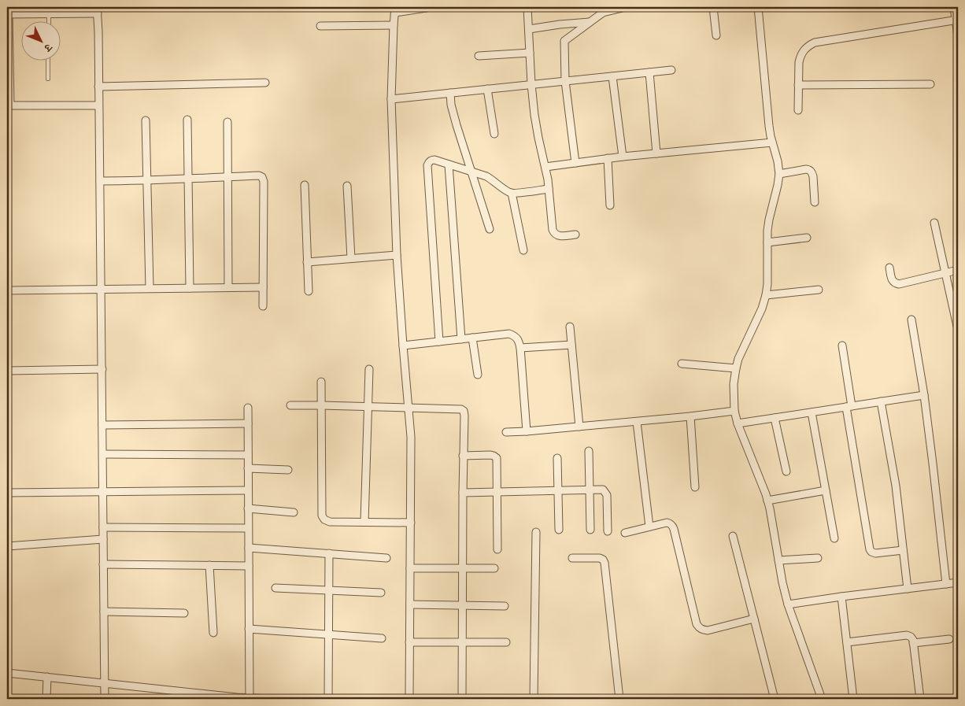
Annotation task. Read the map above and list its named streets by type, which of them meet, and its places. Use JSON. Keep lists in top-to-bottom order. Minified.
{"north":"bottom right"}
